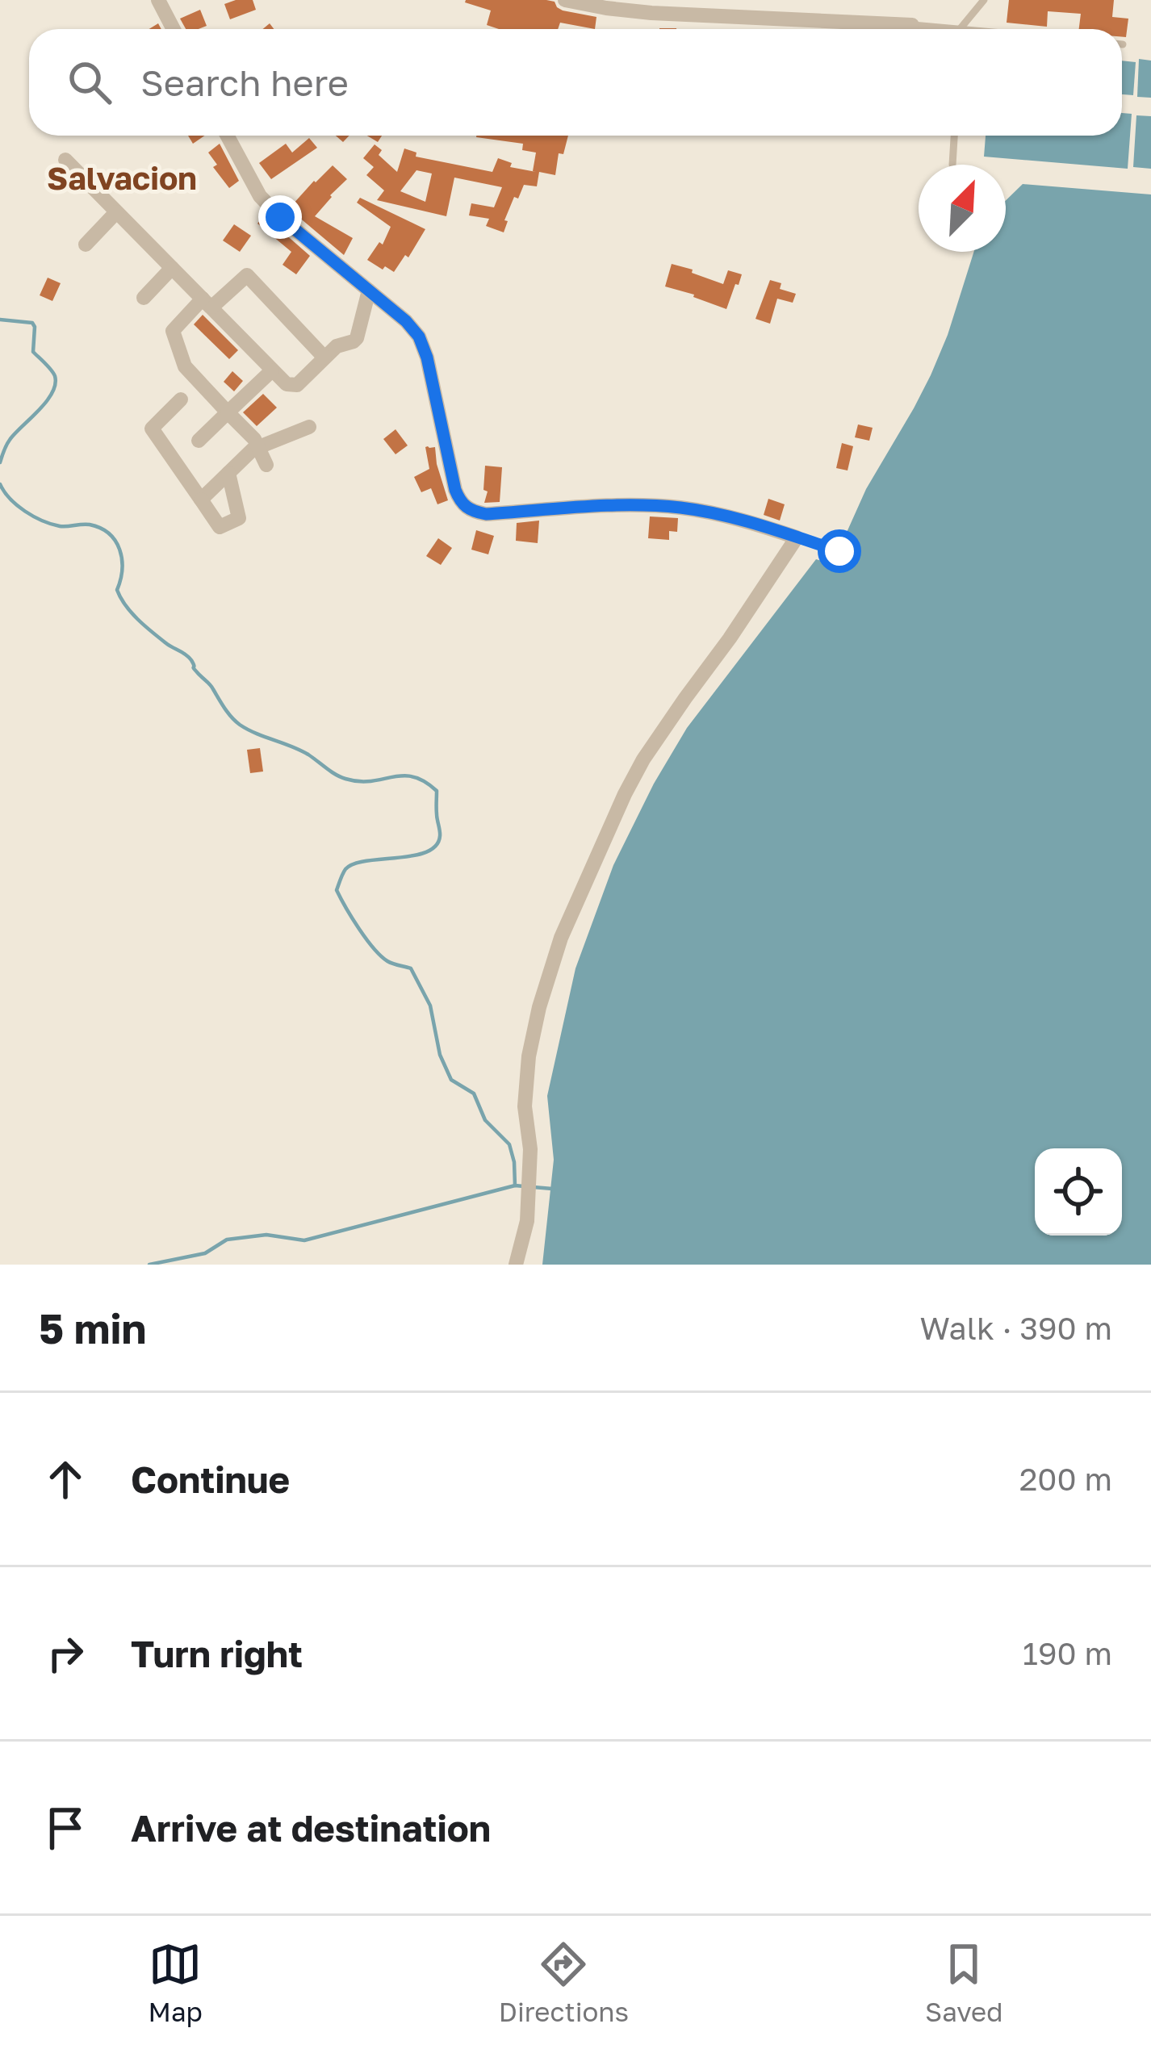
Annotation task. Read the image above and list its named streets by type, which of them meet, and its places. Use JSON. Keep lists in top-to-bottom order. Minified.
{"districts":["Salvacion"],"north":"top right","page":{"search":"Search here","heading":["5 min","Walk · 390 m"],"list":[["Continue","200 m"],["Turn right","190 m"],"Arrive at destination"],"nav":["Map","Directions","Saved"]}}
